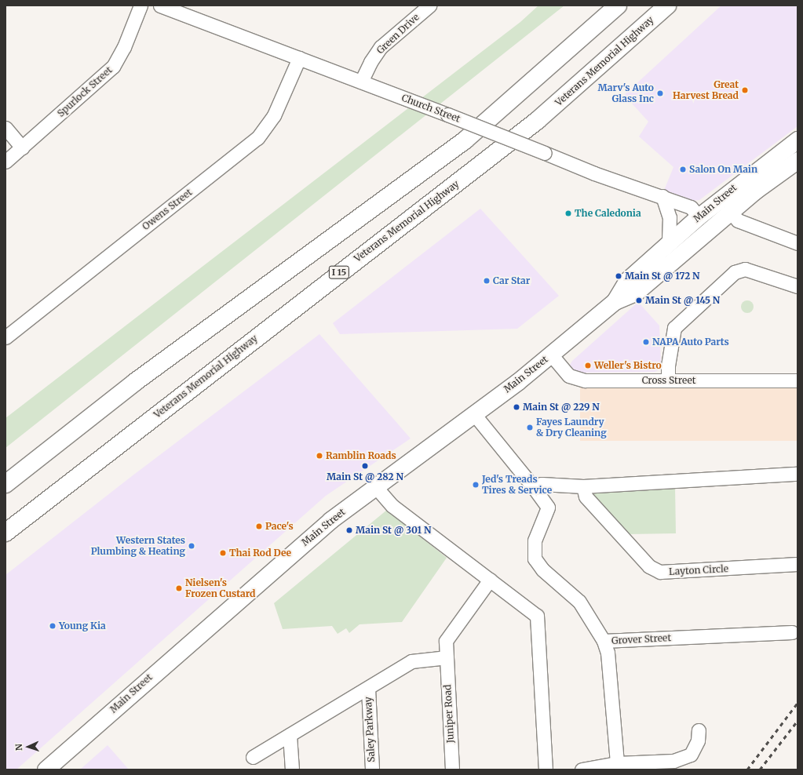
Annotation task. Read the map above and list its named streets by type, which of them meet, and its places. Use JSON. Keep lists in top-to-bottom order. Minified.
{"streets":{"highway":["Veterans Memorial Highway","I 15"],"main road":["Main Street"],"street":["Green Drive","Spurlock Street","Church Street","Owens Street","Cross Street","Layton Circle","Grover Street","Juniper Road","Saley Parkway"]},"crossings":[["Green Drive","Church Street"],["Church Street","Main Street"],["Church Street","Owens Street"],["Main Street","Cross Street"]],"places":["Great Harvest Bread","Marv's Auto Glass Inc","Salon On Main","The Caledonia","Main St @ 172 N","Car Star","Main St @ 145 N","NAPA Auto Parts","Weller's Bistro","Main St @ 229 N","Fayes Laundry & Dry Cleaning","Ramblin Roads","Main St @ 282 N","Jed's Treads Tires & Service","Pace's","Main St @ 301 N","Western States Plumbing & Heating","Thai Rod Dee","Nielsen's Frozen Custard","Young Kia"],"north":"left"}
